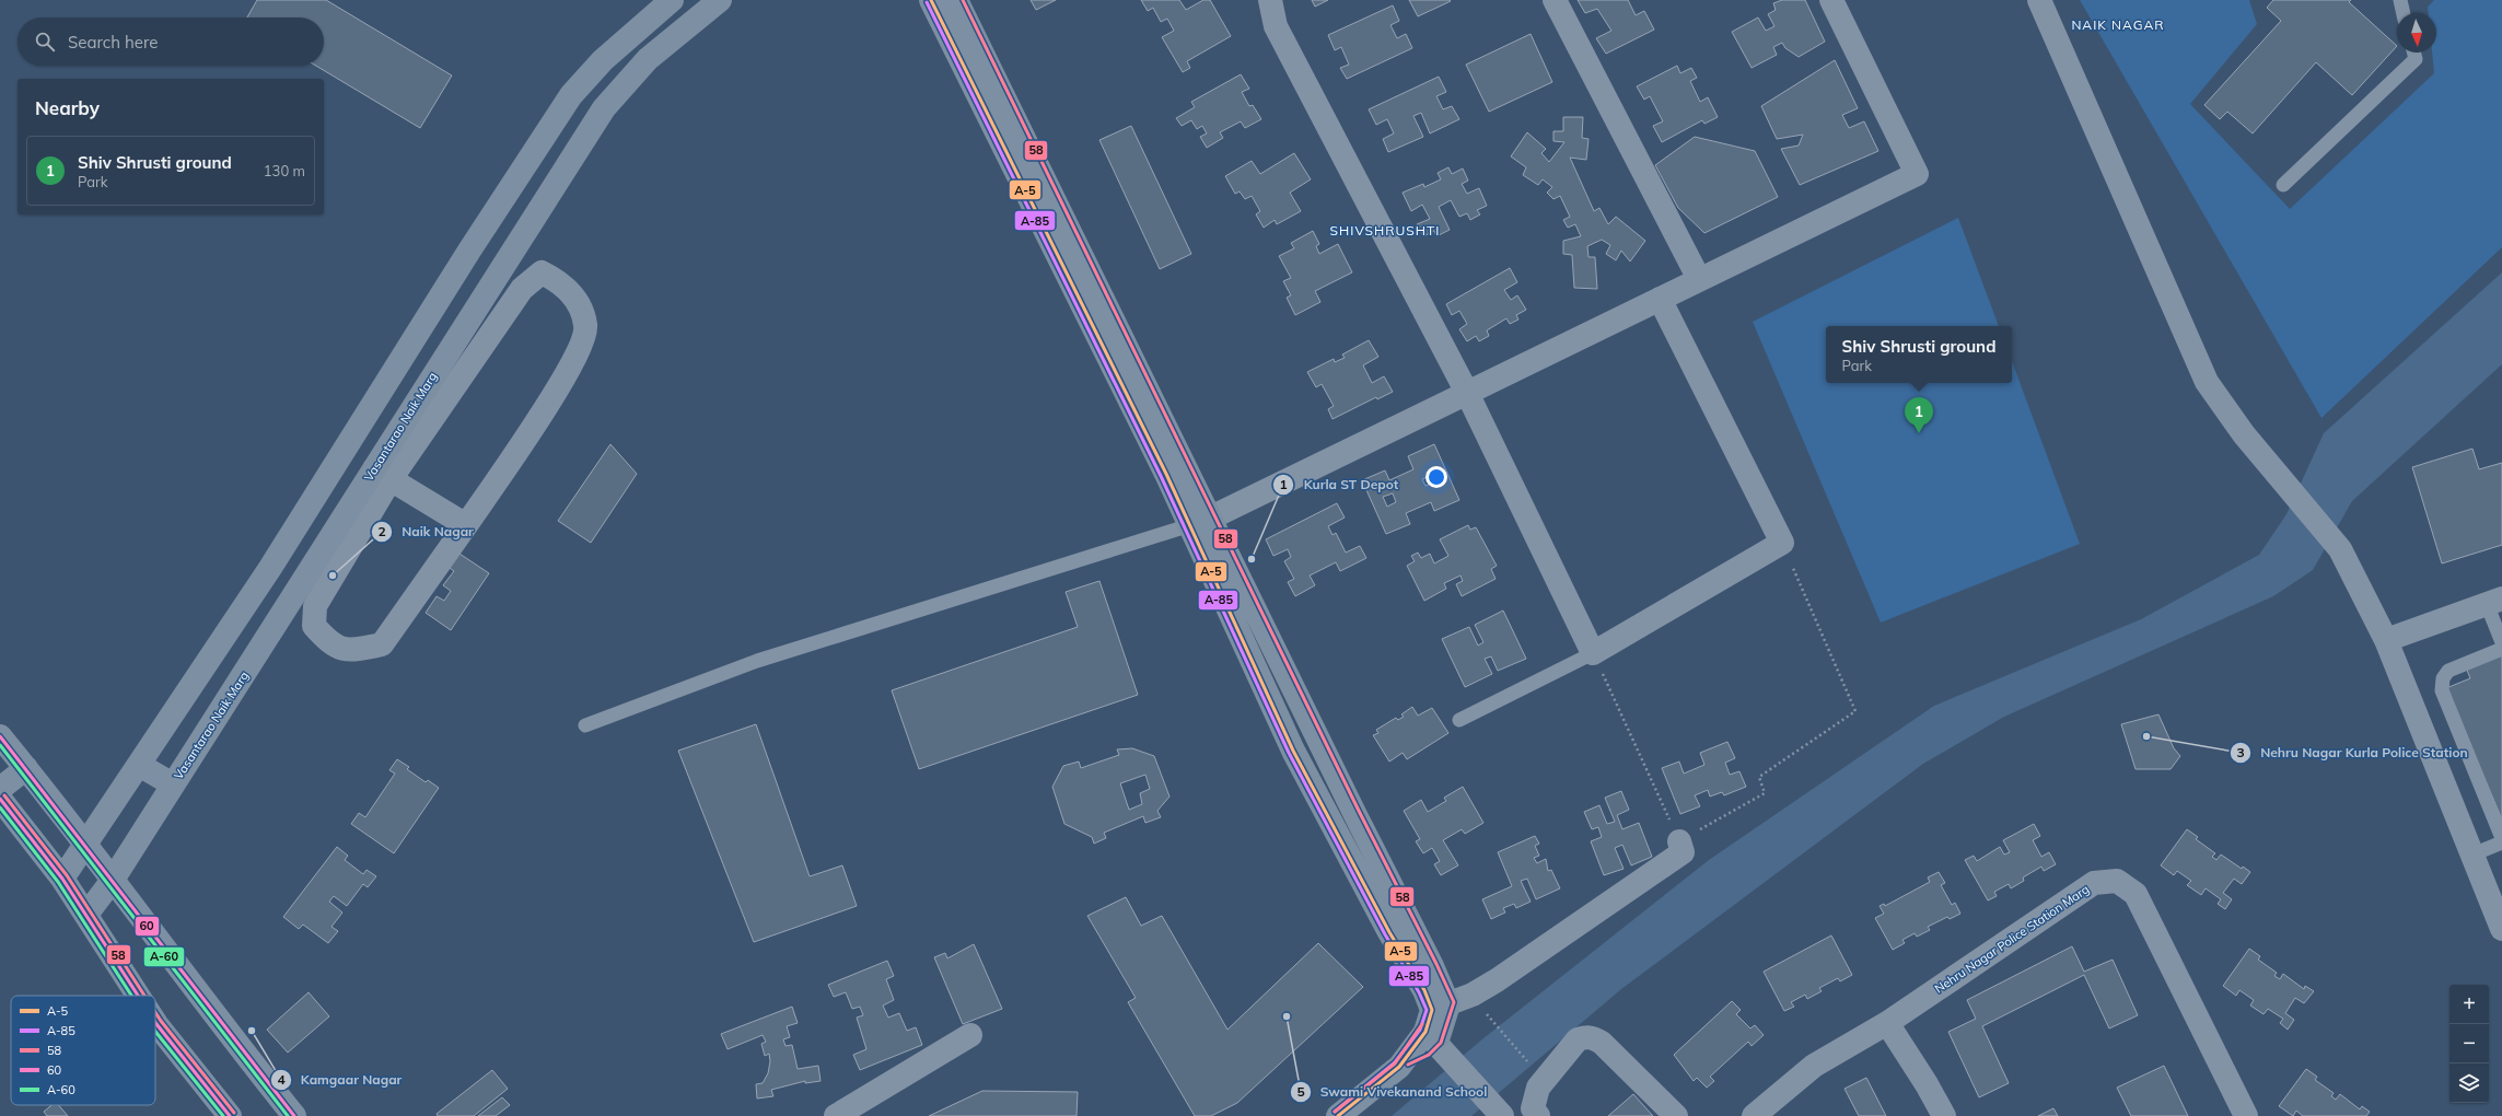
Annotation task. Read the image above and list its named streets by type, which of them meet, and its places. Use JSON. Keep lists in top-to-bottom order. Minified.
{"streets":{"street":["Vasantarao Naik Marg","Nehru Nagar Police Station Marg"]},"districts":["NAIK NAGAR","SHIVSHRUSHTI"],"places":["Kurla ST Depot","Naik Nagar","Nehru Nagar Kurla Police Station","Swami Vivekanand School","Kamgaar Nagar"],"lines":["transit line A-5","transit line 58","transit line A-85","transit line 60","transit line A-60"],"legend":["A-5","A-85","58","60","A-60"],"north":"bottom","page":{"search":"Search here","heading":"Nearby","list":[{"mark":"1","name":"Shiv Shrusti ground","note":"Park","value":"130 m"}],"popup":["Shiv Shrusti ground","Park"],"pins":"1","map_buttons":["+","−"]}}
